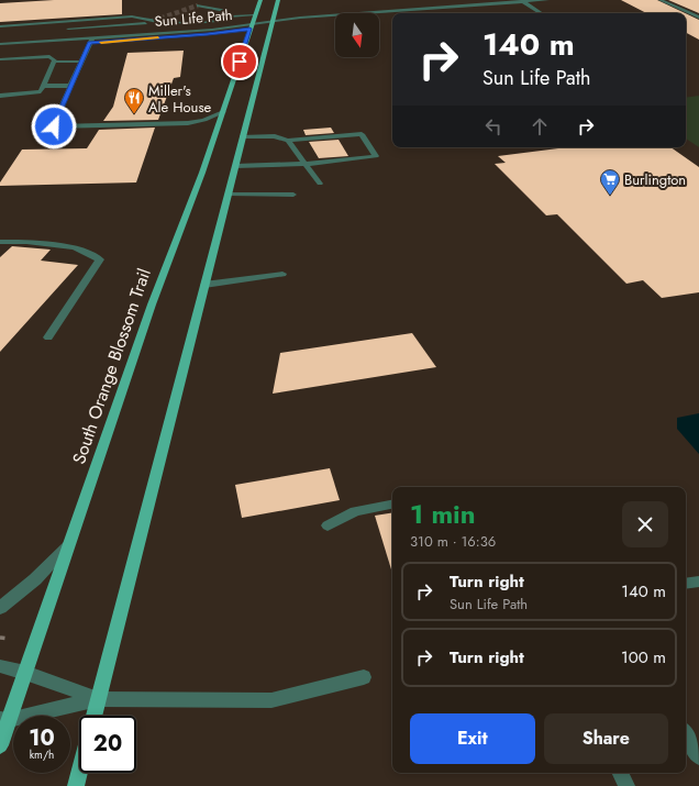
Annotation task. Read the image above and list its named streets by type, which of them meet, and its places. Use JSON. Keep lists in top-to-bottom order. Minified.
{"streets":{"main road":["South Orange Blossom Trail"],"street":["Sun Life Path"]},"crossings":[["Sun Life Path","South Orange Blossom Trail"]],"places":{"restaurant":["Miller's Ale House"],"supermarket":["Burlington"]},"north":"bottom","page":{"turn":["140 m","Sun Life Path"],"heading":["1 min","310 m · 16:36"],"list":[{"name":"Turn right","note":"Sun Life Path","value":"140 m"},{"name":"Turn right","value":"100 m"}],"buttons":["Exit","Share"],"speed":"10 km/h","limit":"20"}}
